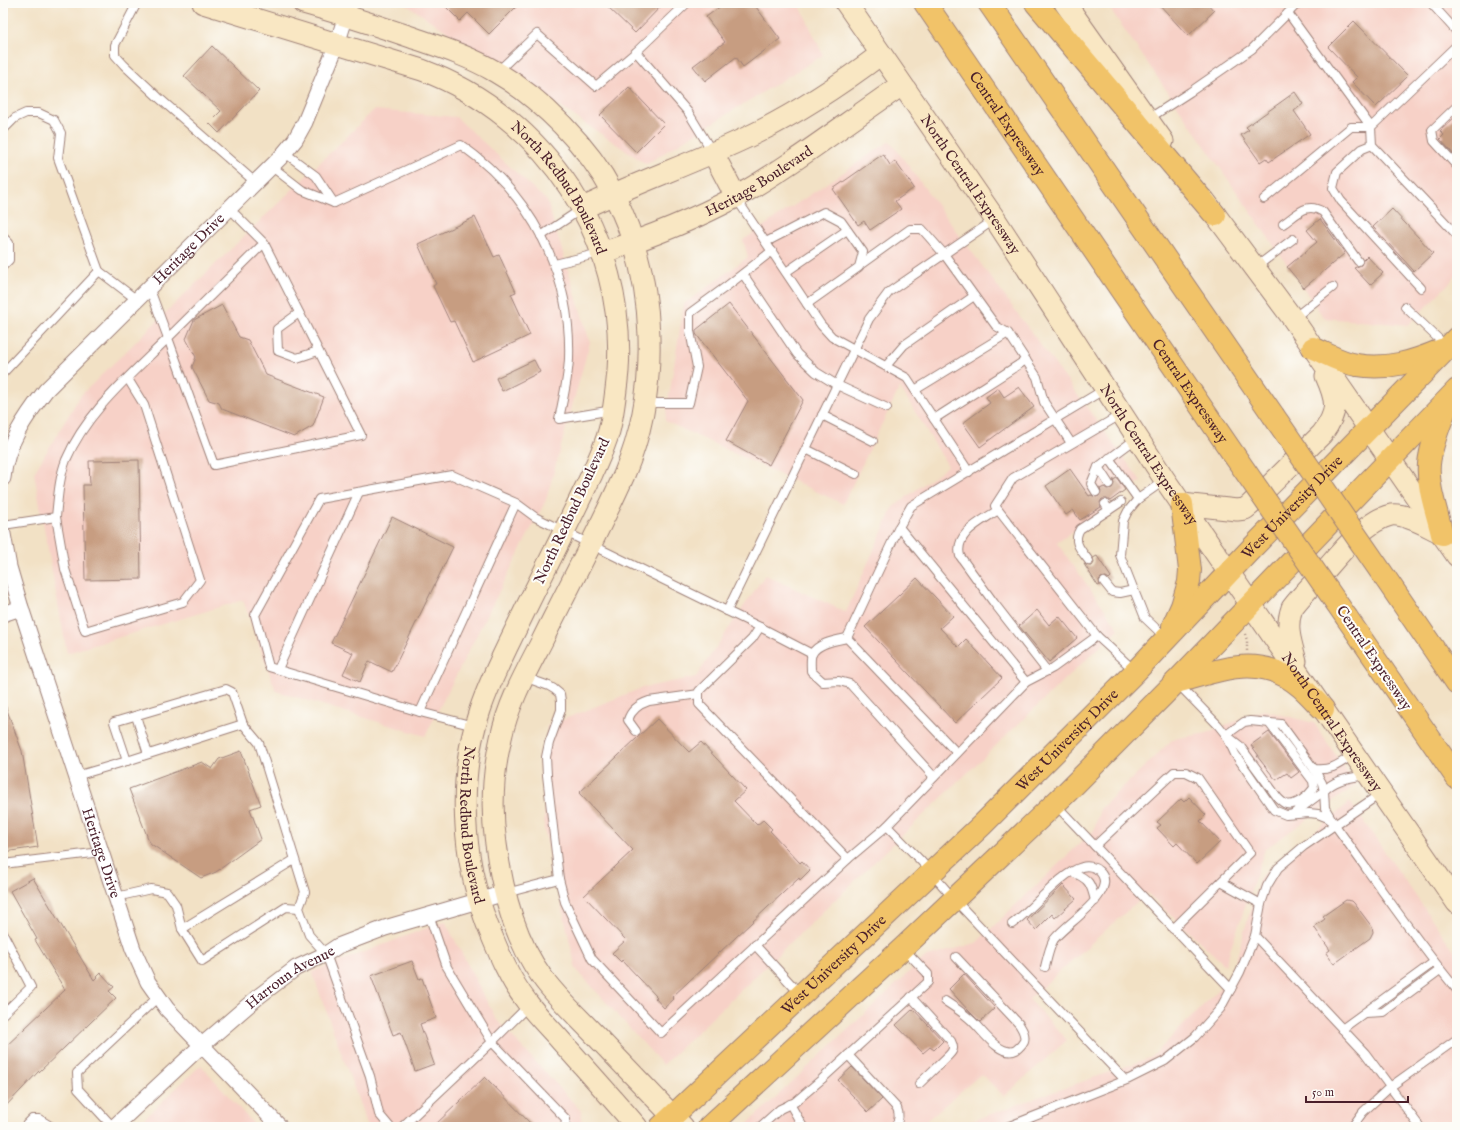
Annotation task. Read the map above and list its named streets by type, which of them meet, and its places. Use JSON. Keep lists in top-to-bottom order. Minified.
{"streets":{"highway":["Central Expressway","West University Drive"],"street":["Heritage Boulevard","North Central Expressway","North Redbud Boulevard","Heritage Drive","Harroun Avenue"]},"crossings":[["Heritage Boulevard","North Central Expressway"],["Heritage Boulevard","North Redbud Boulevard"],["North Central Expressway","West University Drive"],["North Redbud Boulevard","Heritage Drive"],["North Redbud Boulevard","West University Drive"],["North Redbud Boulevard","Harroun Avenue"],["Heritage Drive","Harroun Avenue"]],"scale_bar":"50 m"}
